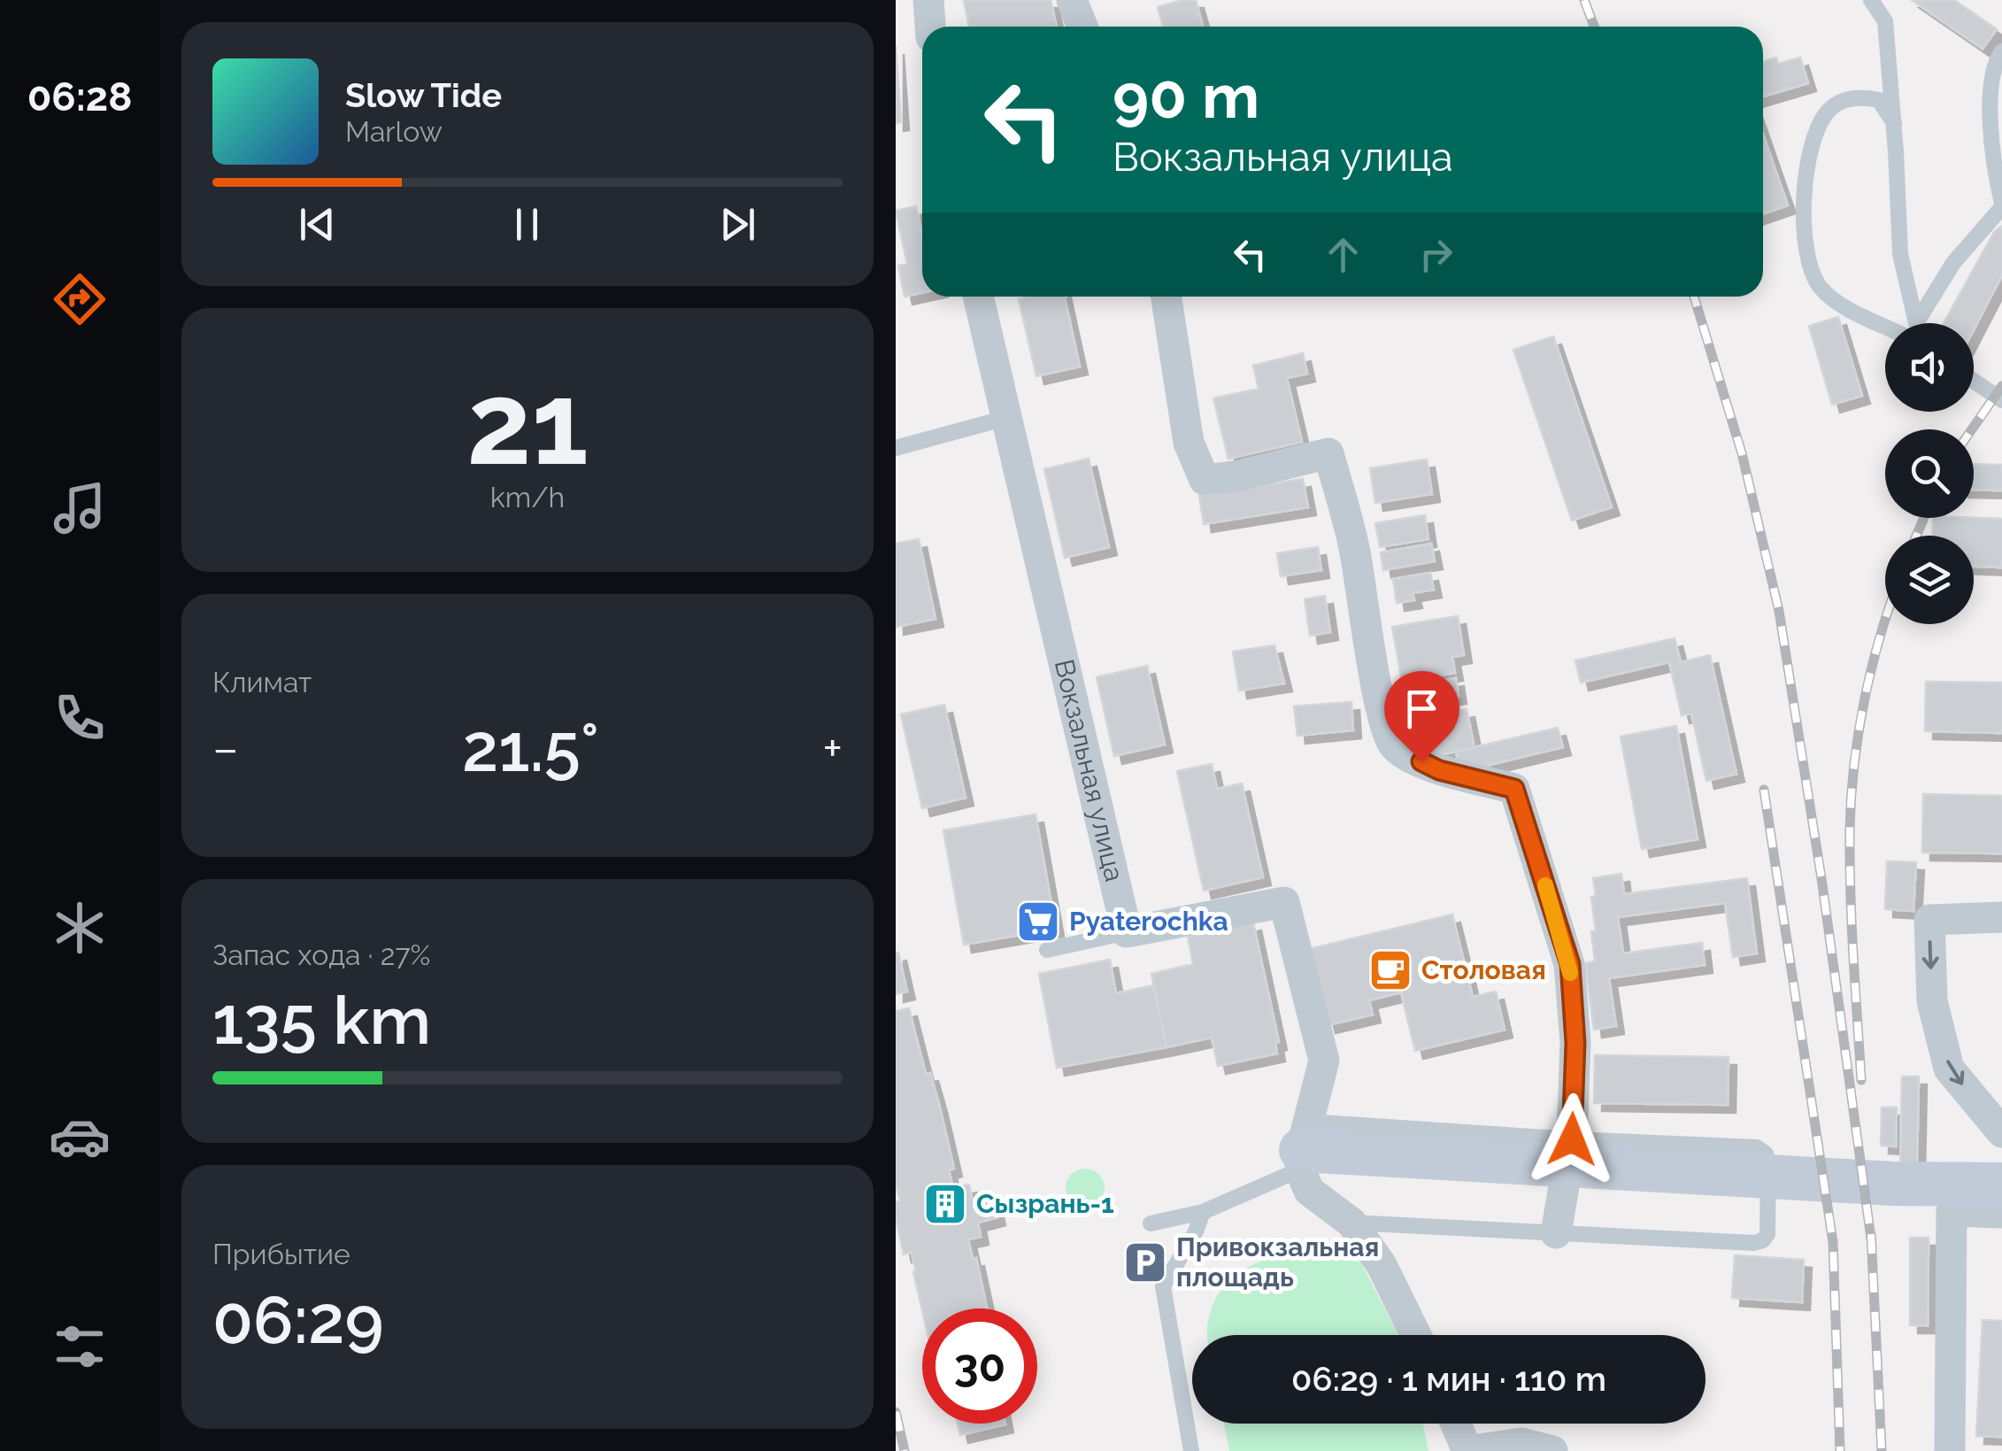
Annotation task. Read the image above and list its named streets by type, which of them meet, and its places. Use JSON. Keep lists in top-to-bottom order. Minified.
{"streets":{"street":["Вокзальная улица"]},"places":{"supermarket":["Pyaterochka"],"cafe":["Столовая"],"building":["Сызрань-1"],"parking":["Привокзальная площадь"]},"page":{"tabs":"06:28","turn":["90 m","Вокзальная улица"],"song":["Slow Tide","Marlow"],"tile":[["21","km/h"],"Климат",["Запас хода · 27%","135 km"],["Прибытие","06:29"]],"heat":["−","21.5°","+"],"limit":"30","trip":"06:29 · 1 мин · 110 m"}}
